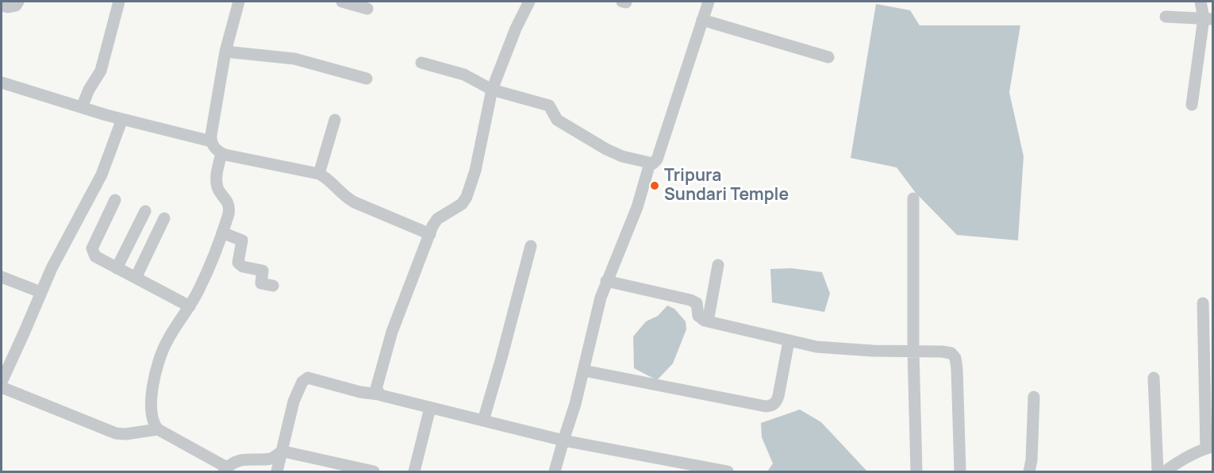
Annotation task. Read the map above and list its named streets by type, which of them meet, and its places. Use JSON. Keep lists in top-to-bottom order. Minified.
{"places":["Tripura Sundari Temple"]}
